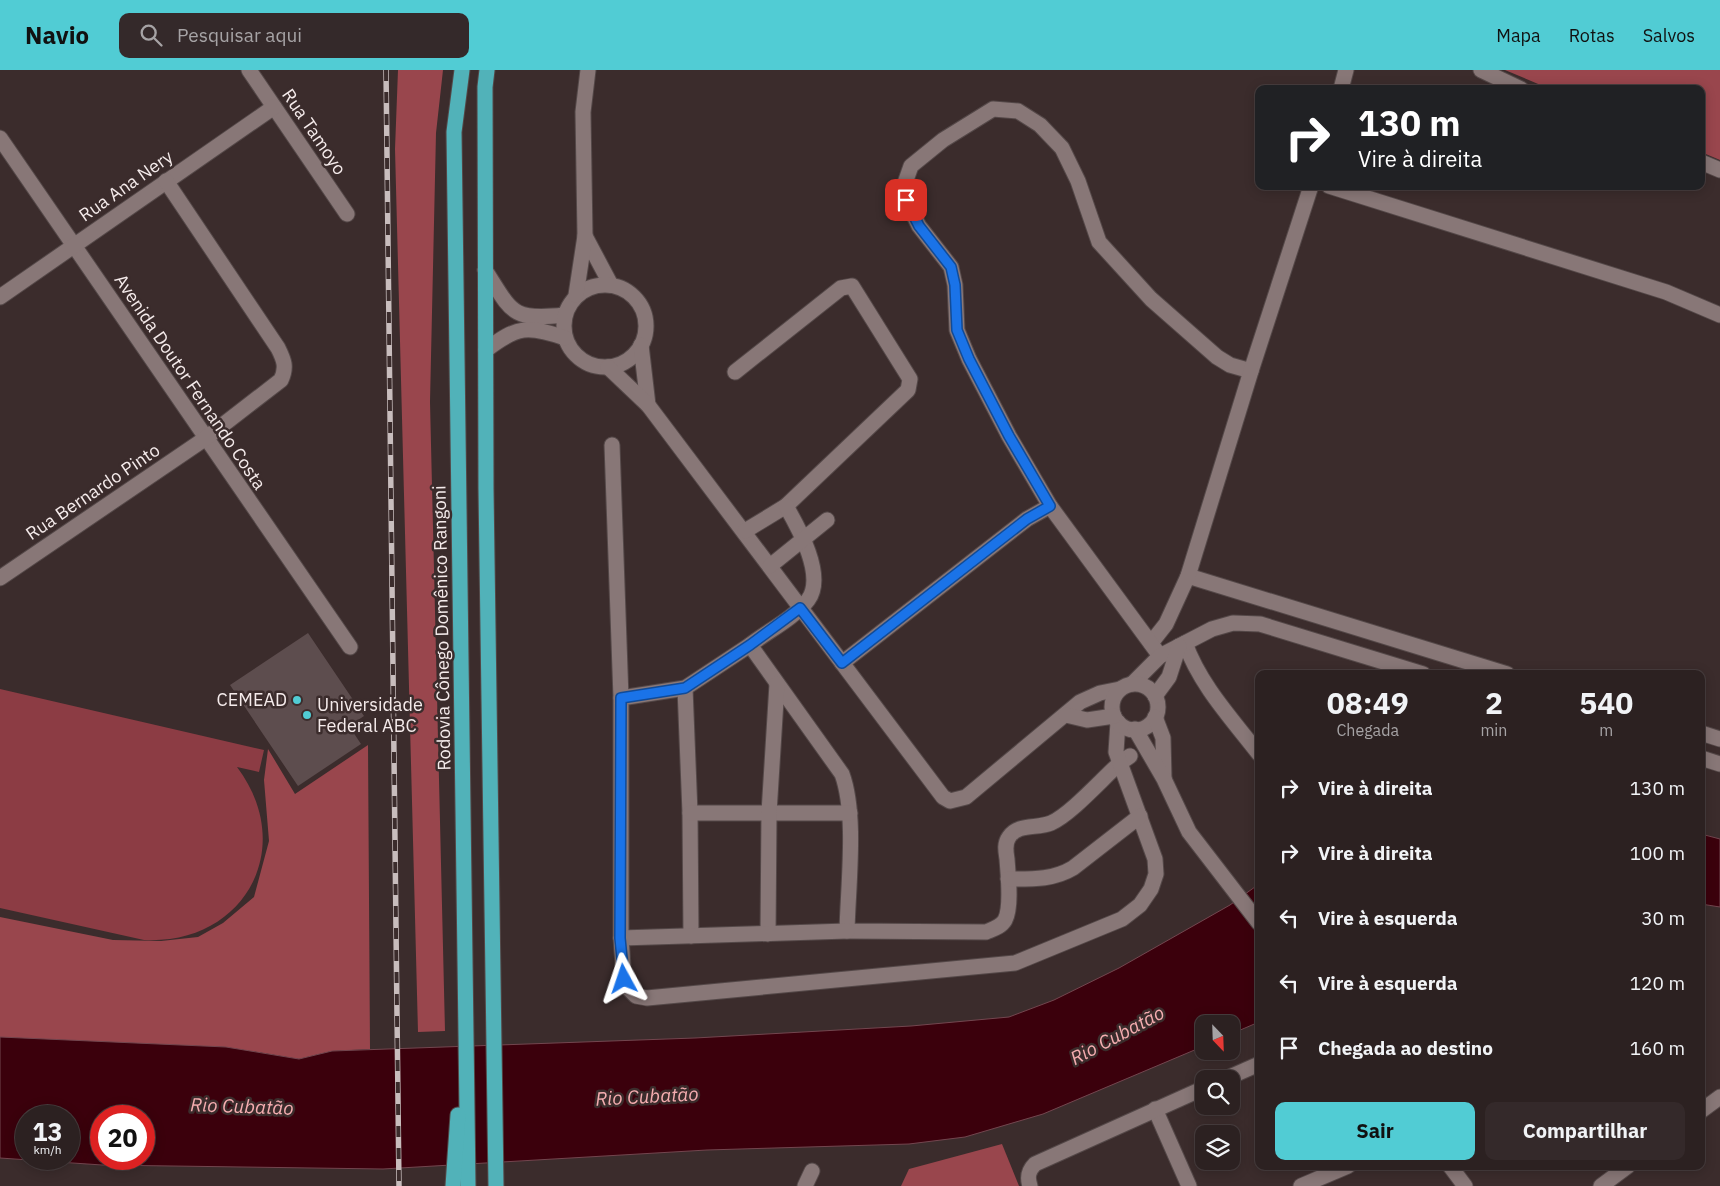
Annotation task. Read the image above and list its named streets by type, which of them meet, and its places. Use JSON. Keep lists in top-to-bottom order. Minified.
{"streets":{"highway":["Rodovia Cônego Domênico Rangoni"],"street":["Rua Tamoyo","Rua Ana Nery","Avenida Doutor Fernando Costa","Rua Bernardo Pinto"]},"crossings":[["Rua Tamoyo","Rua Ana Nery"],["Rua Ana Nery","Avenida Doutor Fernando Costa"],["Rua Ana Nery","Rua Bernardo Pinto"],["Avenida Doutor Fernando Costa","Rua Bernardo Pinto"]],"water":["Rio Cubatão"],"places":["CEMEAD","Universidade Federal ABC"],"north":"bottom right","page":{"header":"Navio","search":"Pesquisar aqui","nav":["Mapa","Rotas","Salvos"],"turn":["130 m","Vire à direita"],"eta":["08:49","Chegada","2","min","540","m"],"list":[{"name":"Vire à direita","value":"130 m"},{"name":"Vire à direita","value":"100 m"},{"name":"Vire à esquerda","value":"30 m"},{"name":"Vire à esquerda","value":"120 m"},{"name":"Chegada ao destino","value":"160 m"}],"buttons":["Sair","Compartilhar"],"speed":"13 km/h","limit":"20"}}
